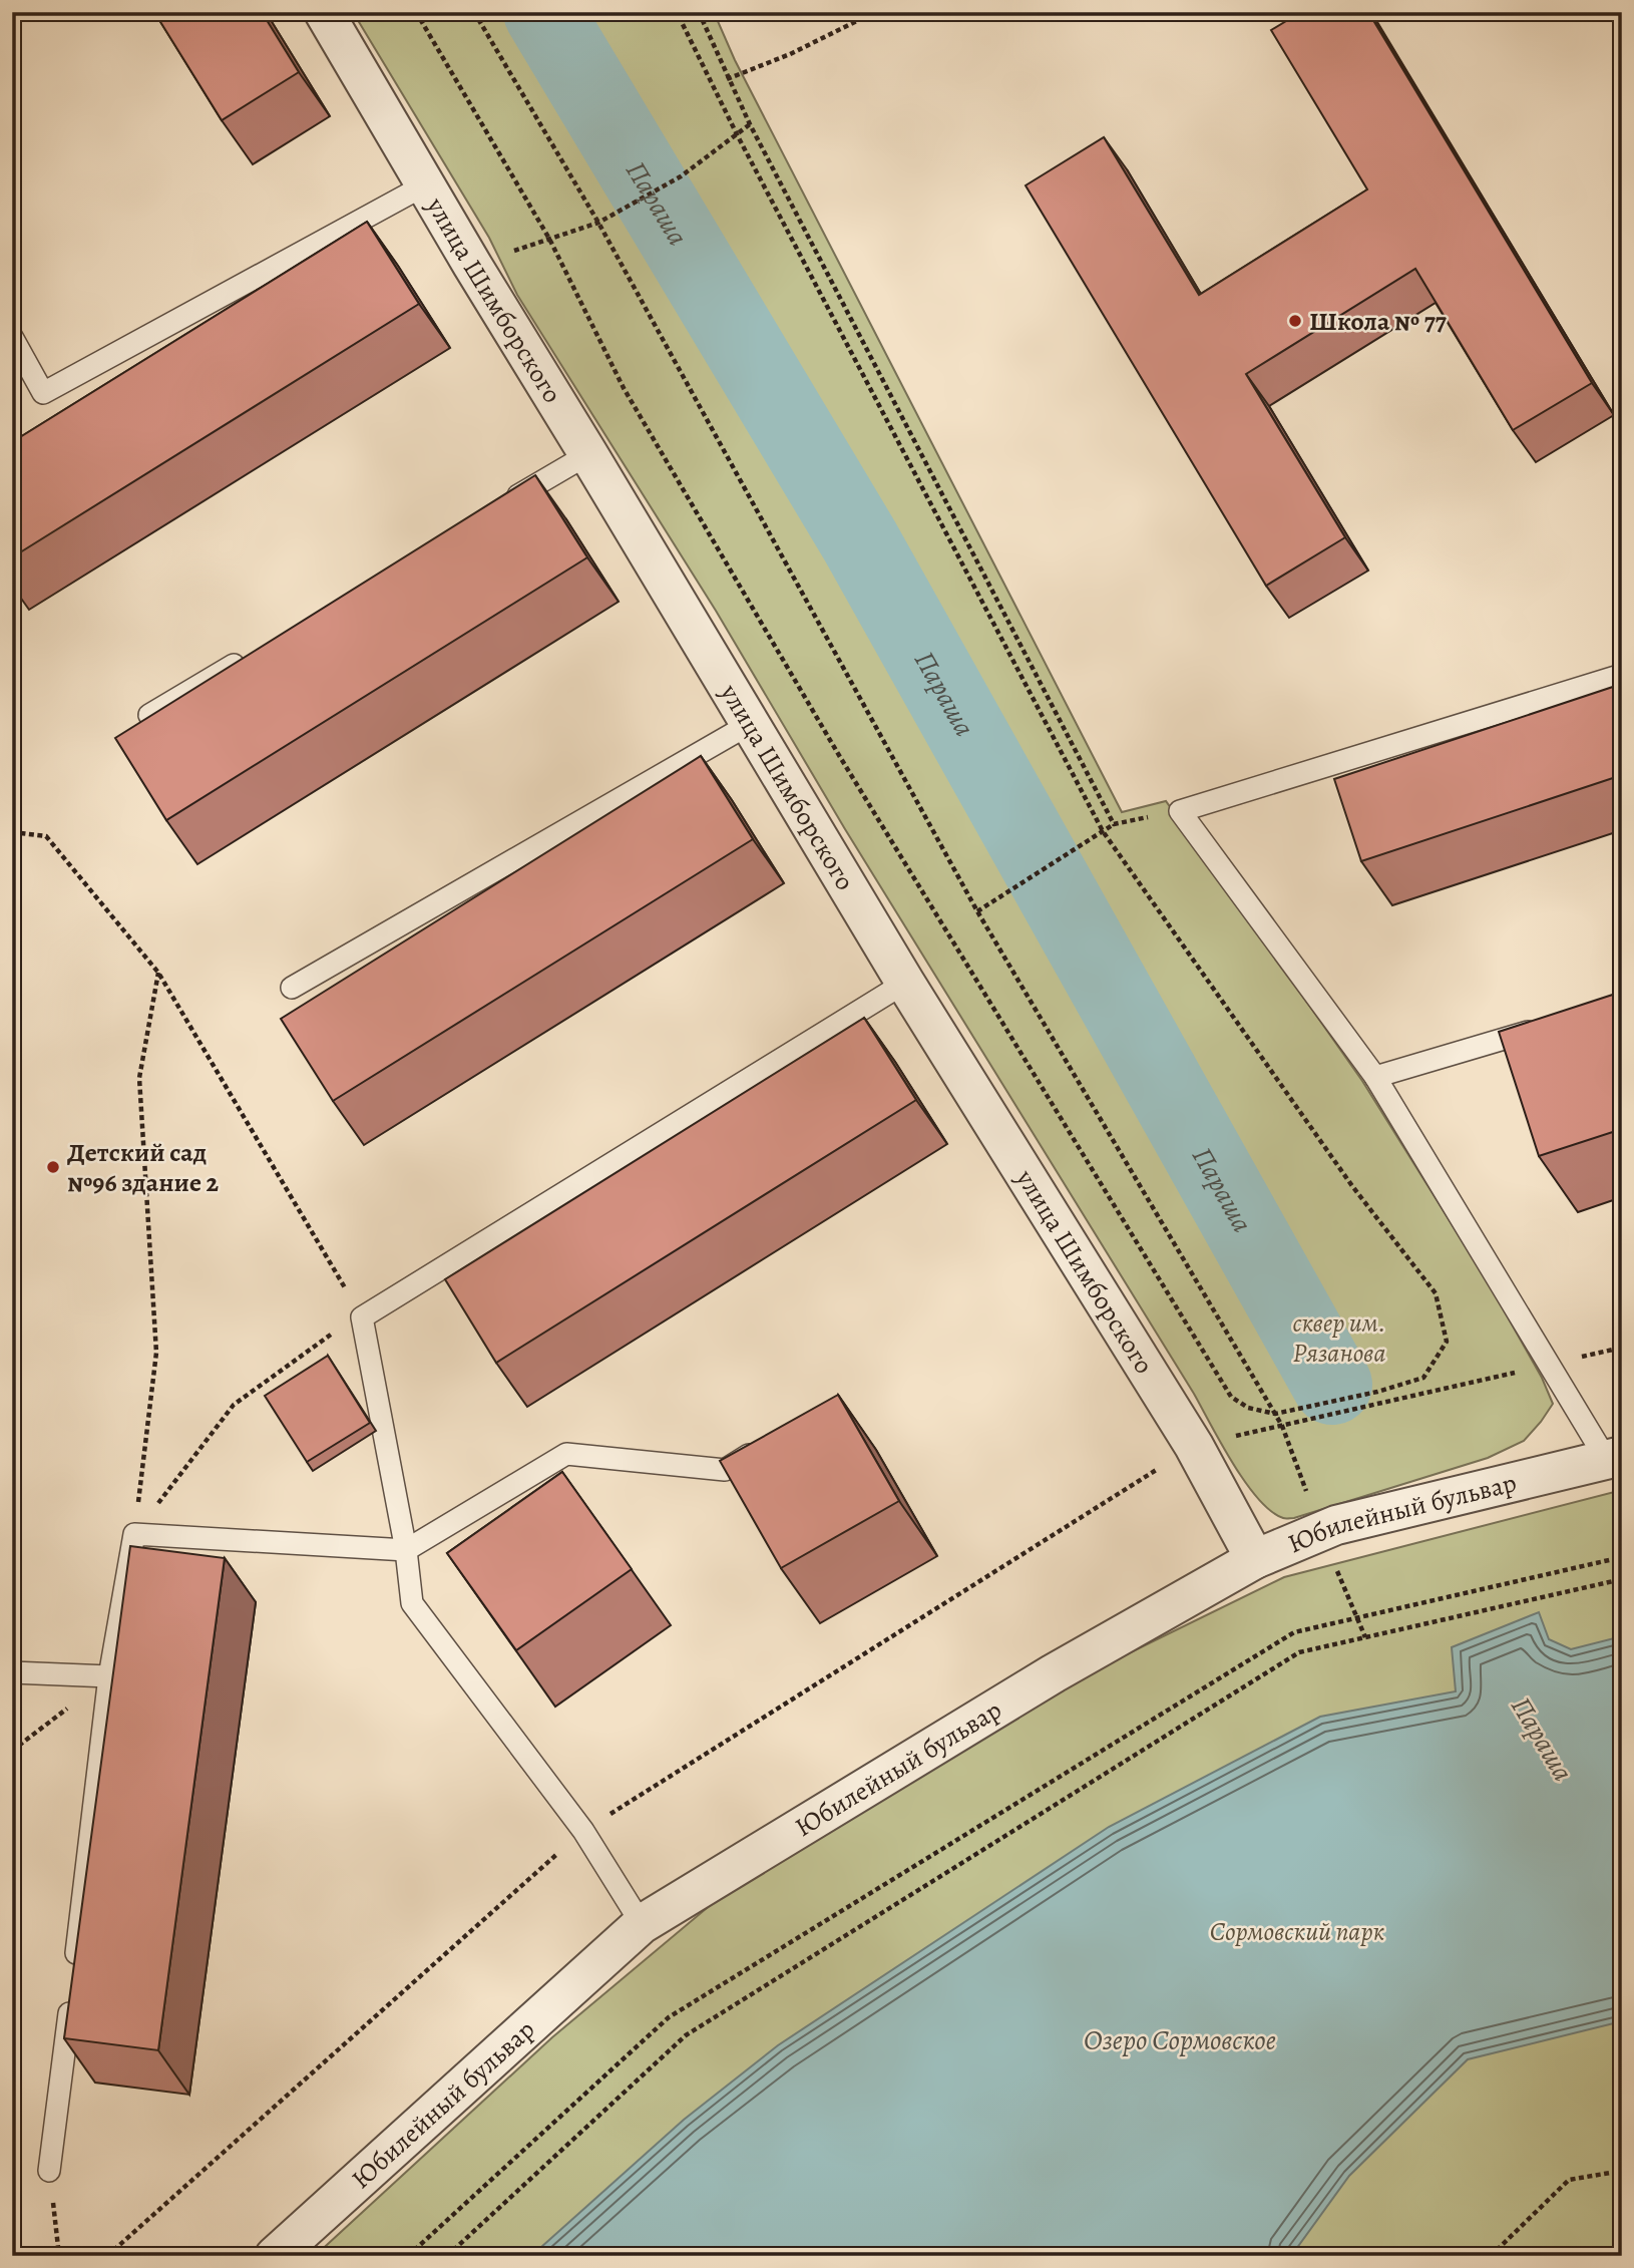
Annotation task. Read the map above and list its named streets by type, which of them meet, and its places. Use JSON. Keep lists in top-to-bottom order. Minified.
{"streets":{"street":["улица Шимборского","Юбилейный бульвар"]},"crossings":[["улица Шимборского","Юбилейный бульвар"]],"water":["Параша","Озеро Сормовское"],"parks":["сквер им. Рязанова","Сормовский парк"],"places":["Школа № 77","Детский сад №96 здание 2"]}
